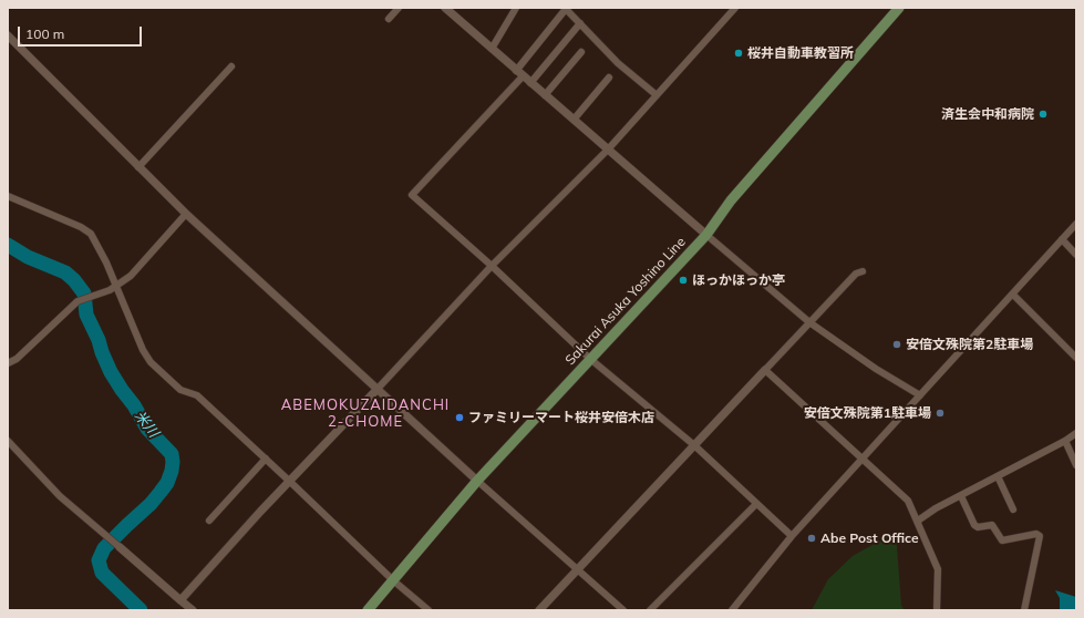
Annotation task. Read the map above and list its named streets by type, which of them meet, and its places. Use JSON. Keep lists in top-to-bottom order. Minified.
{"streets":{"main road":["Sakurai Asuka Yoshino Line"]},"districts":["ABEMOKUZAIDANCHI 2-CHOME"],"water":["米川"],"places":["桜井自動車教習所","済生会中和病院","ほっかほっか亭","安倍文殊院第2駐車場","安倍文殊院第1駐車場","ファミリーマート桜井安倍木店","Abe Post Office"],"scale_bar":"100 m"}
